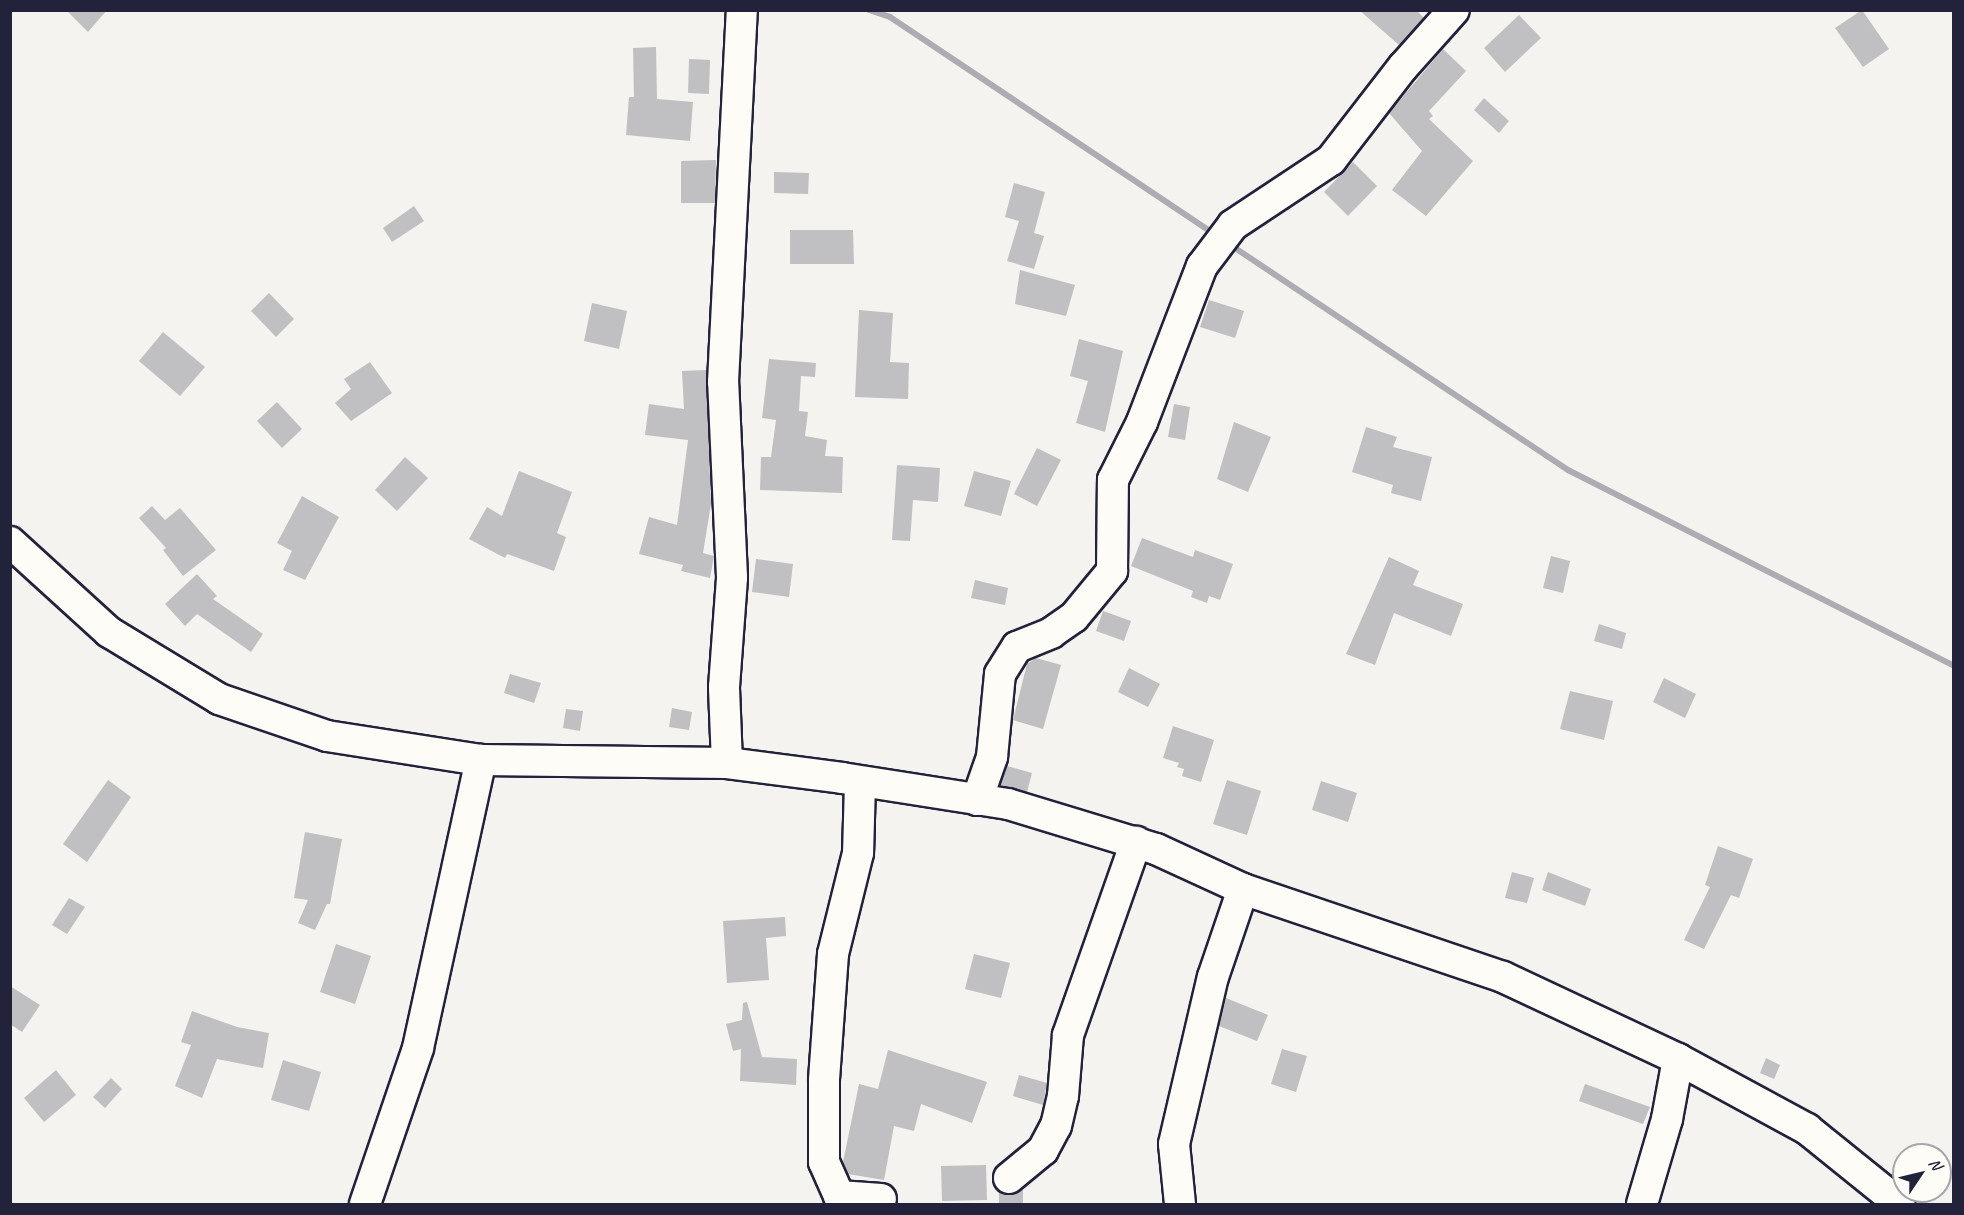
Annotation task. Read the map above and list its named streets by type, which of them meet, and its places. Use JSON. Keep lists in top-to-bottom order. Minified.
{"north":"top right"}
